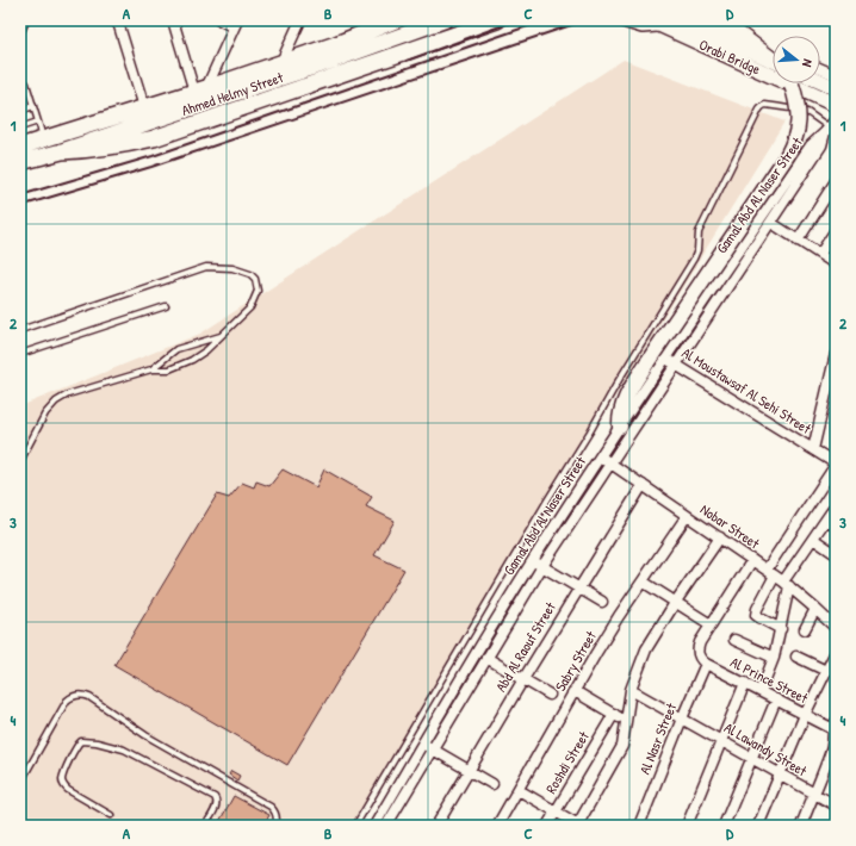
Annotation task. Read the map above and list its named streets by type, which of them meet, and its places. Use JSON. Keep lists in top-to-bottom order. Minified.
{"streets":{"main road":["Orabi Bridge","Ahmed Helmy Street"],"street":["Gamal Abd Al Naser Street","Al Moustawsaf Al Sehi Street","Nobar Street","Abd Al Raouf Street","Sabry Street","Al Prince Street","Al Nasr Street","Al Lawandy Street","Roshdi Street"]},"crossings":[["Gamal Abd Al Naser Street","Al Moustawsaf Al Sehi Street"],["Gamal Abd Al Naser Street","Nobar Street"],["Nobar Street","Abd Al Raouf Street"],["Nobar Street","Sabry Street"],["Al Prince Street","Al Nasr Street"],["Al Nasr Street","Al Lawandy Street"]],"north":"right","grid":{"columns":["A","B","C","D"],"rows":["1","2","3","4"]}}
